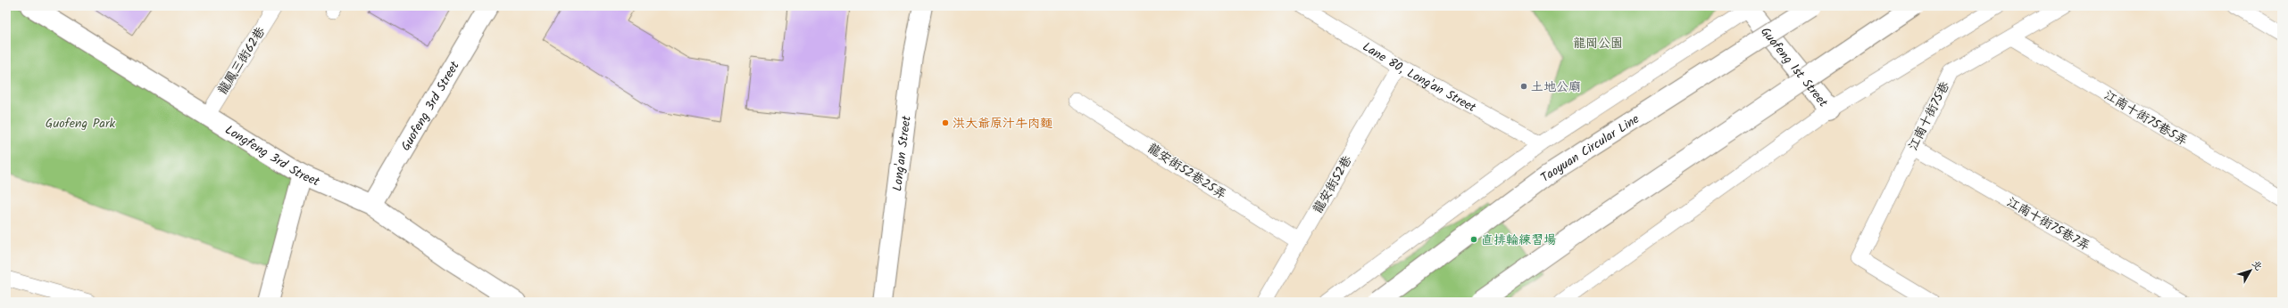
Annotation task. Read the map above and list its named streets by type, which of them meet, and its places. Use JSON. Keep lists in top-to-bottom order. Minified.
{"streets":{"main road":["Guofeng 1st Street","Guofeng 3rd Street","Taoyuan Circular Line","Long'an Street","Longfeng 3rd Street"],"lane":["龍鳳三街62巷","Lane 80, Long'an Street","江南十街75巷","江南十街75巷5弄","龍安街52巷25弄","龍安街52巷","江南十街75巷7弄"]},"crossings":[["龍鳳三街62巷","Longfeng 3rd Street"],["Lane 80, Long'an Street","龍安街52巷"],["Guofeng 3rd Street","Longfeng 3rd Street"],["江南十街75巷","江南十街75巷5弄"],["江南十街75巷","江南十街75巷7弄"],["龍安街52巷25弄","龍安街52巷"]],"parks":["龍岡公園","Guofeng Park"],"places":["土地公廟","洪大爺原汁牛肉麵","直排輪練習場"],"north":"top right"}
